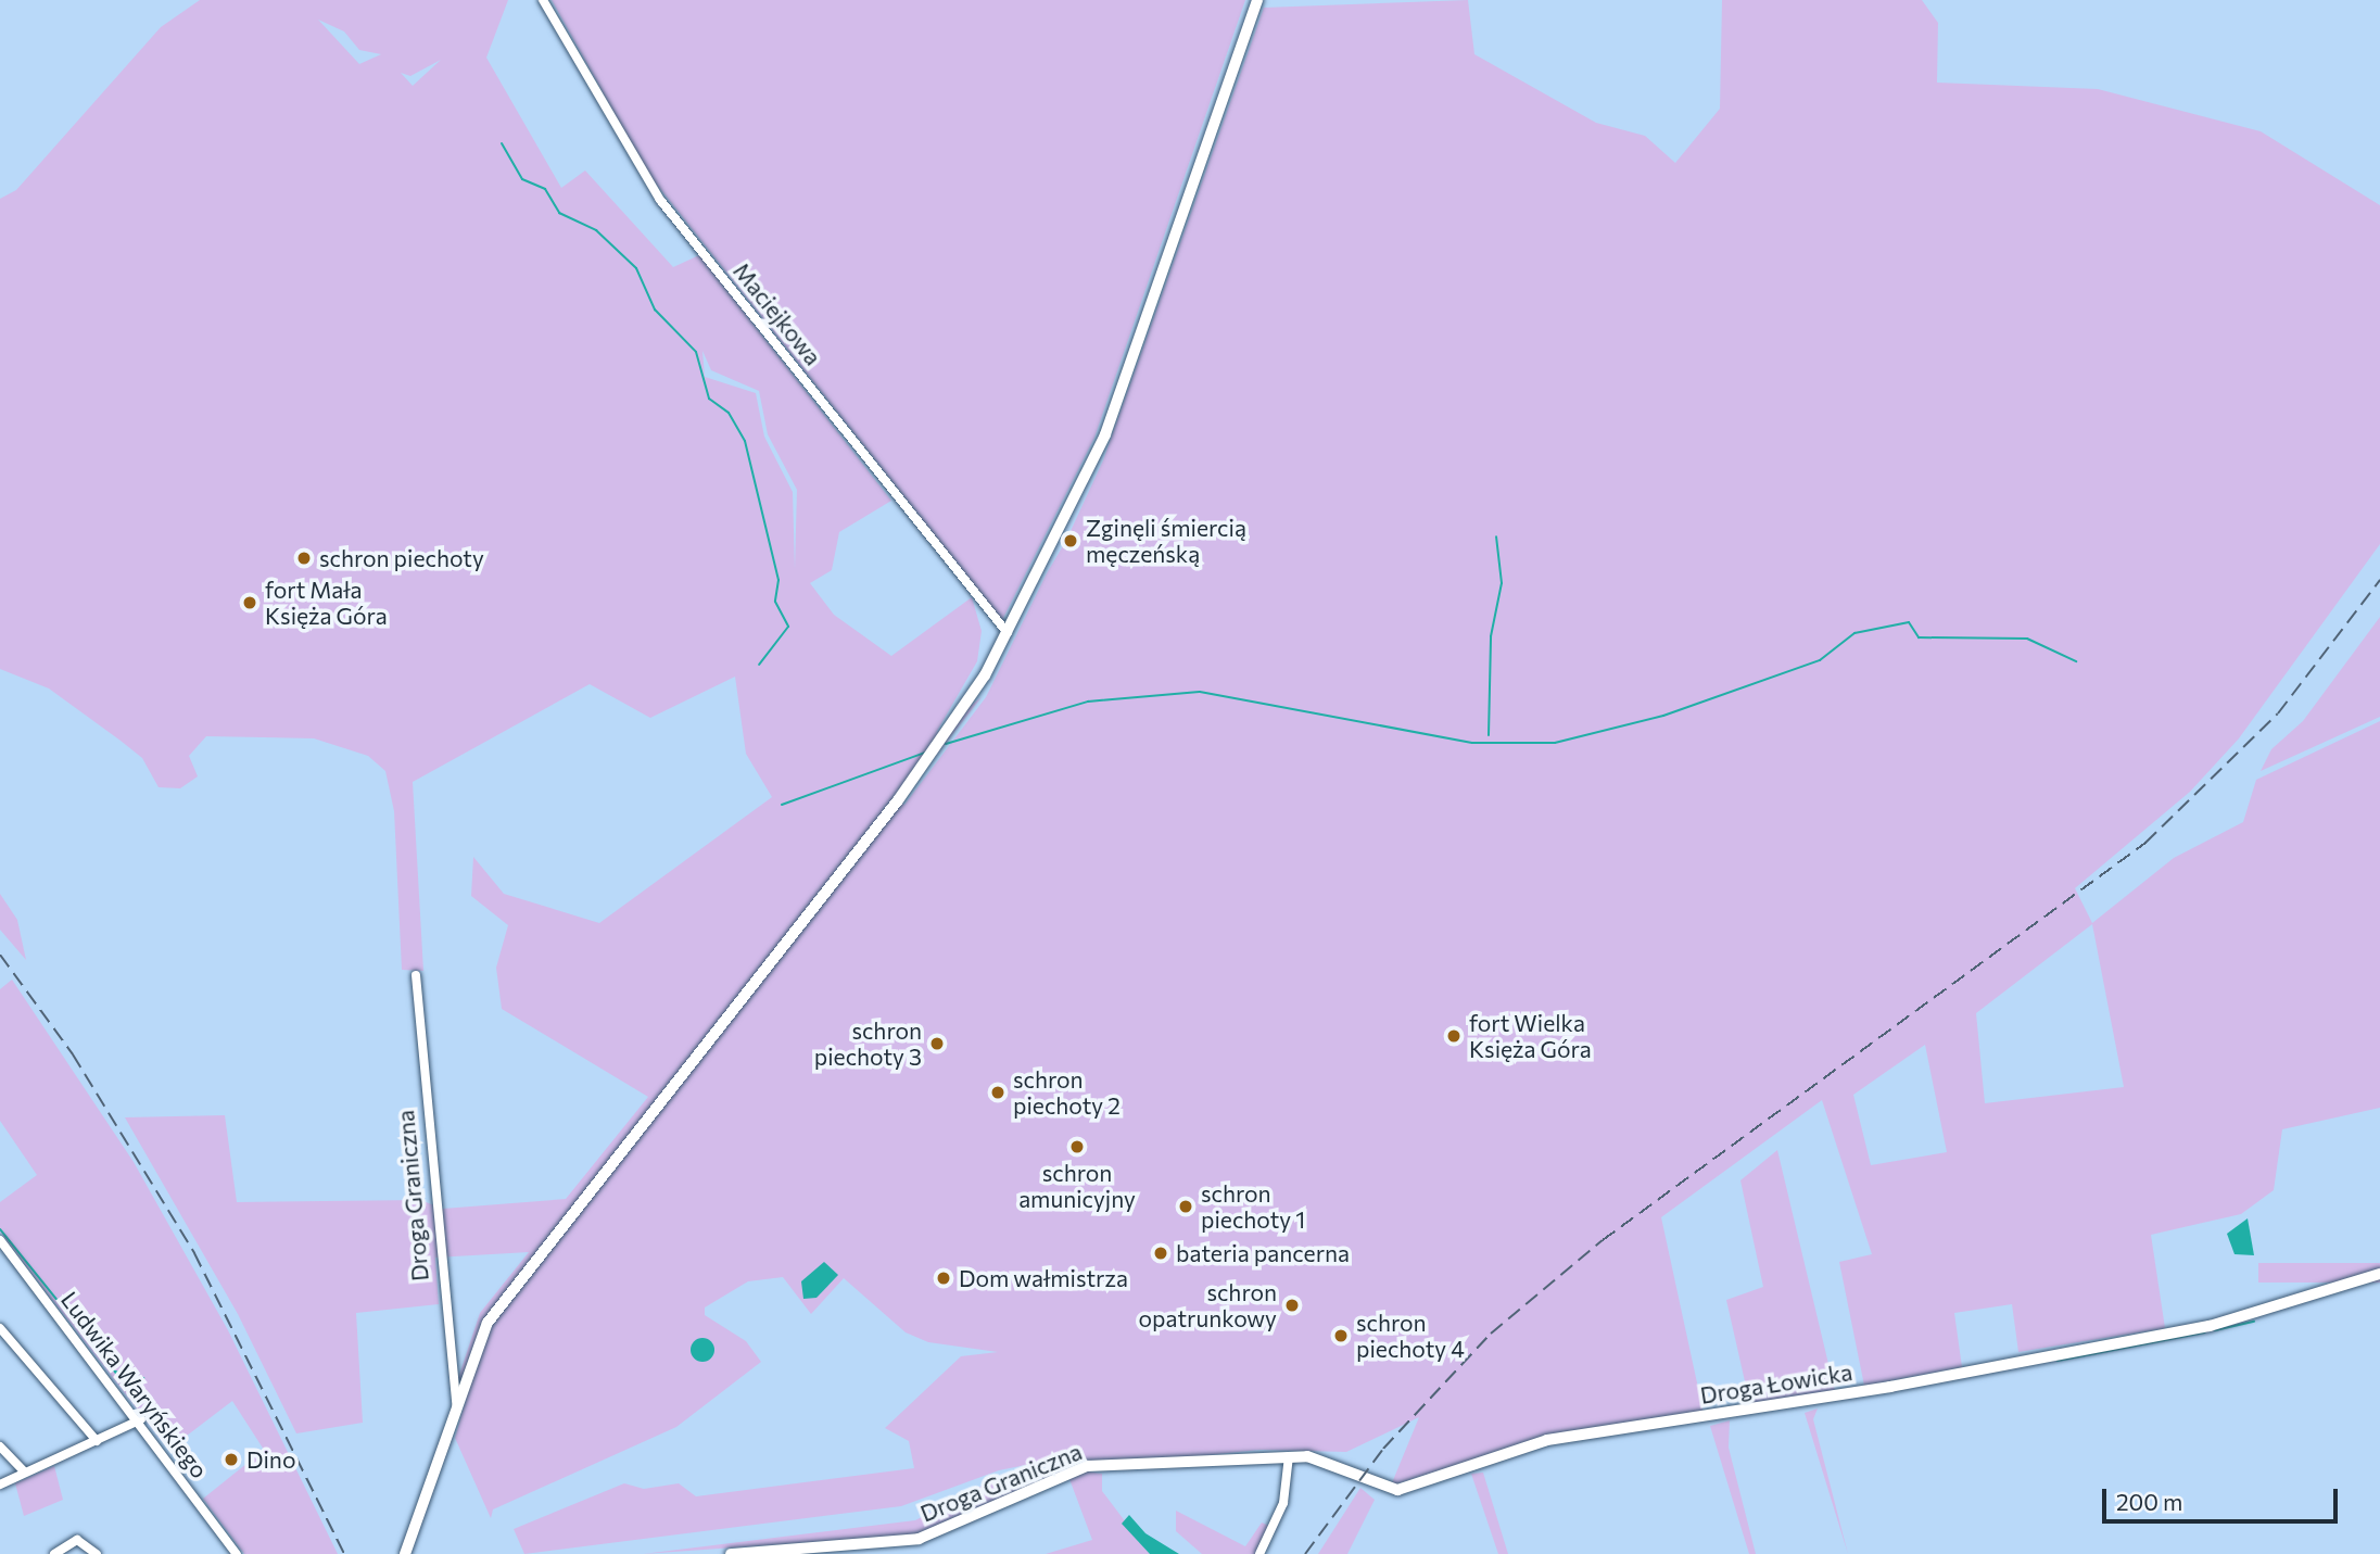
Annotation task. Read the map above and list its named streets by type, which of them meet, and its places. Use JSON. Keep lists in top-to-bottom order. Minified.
{"streets":{"street":["Maciejkowa","Droga Graniczna","Droga Łowicka","Ludwika Waryńskiego"]},"crossings":[["Droga Graniczna","Droga Łowicka"]],"places":["Zginęli śmiercią męczeńską","schron piechoty","fort Mała Księża Góra","fort Wielka Księża Góra","schron piechoty 3","schron piechoty 2","schron amunicyjny","schron piechoty 1","bateria pancerna","Dom wałmistrza","schron opatrunkowy","schron piechoty 4","Dino"],"scale_bar":"200 m"}
